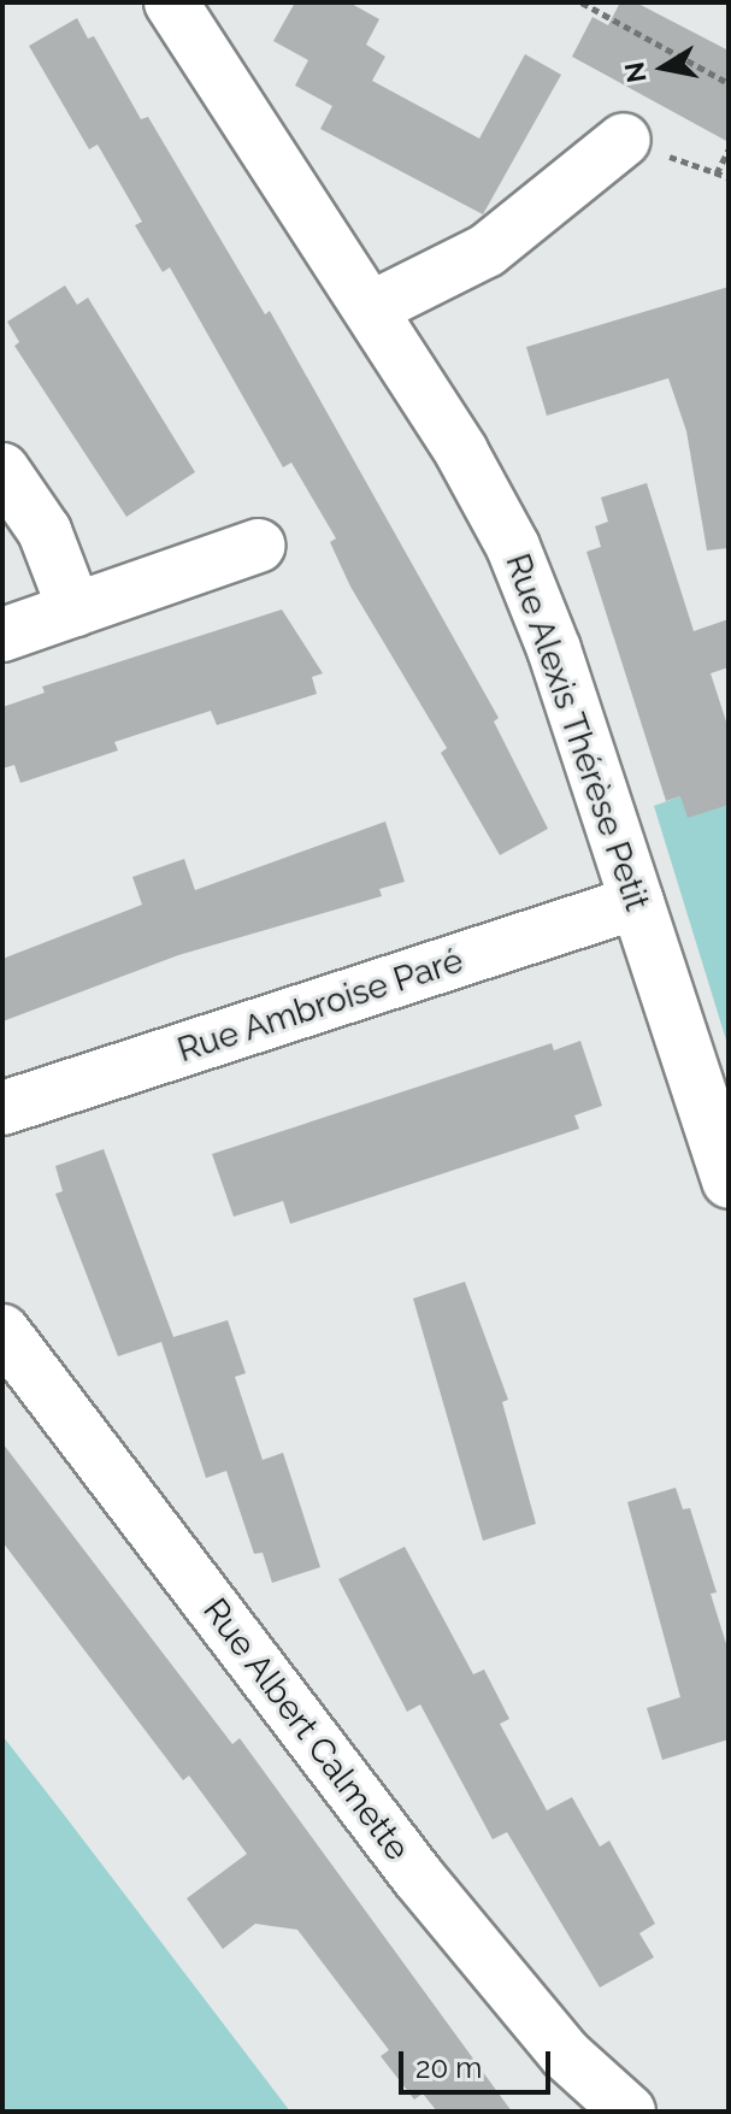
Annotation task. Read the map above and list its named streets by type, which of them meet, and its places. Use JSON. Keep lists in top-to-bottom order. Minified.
{"streets":{"street":["Rue Alexis Thérèse Petit","Rue Ambroise Paré","Rue Albert Calmette"]},"crossings":[["Rue Alexis Thérèse Petit","Rue Ambroise Paré"]],"scale_bar":"20 m","north":"left"}
